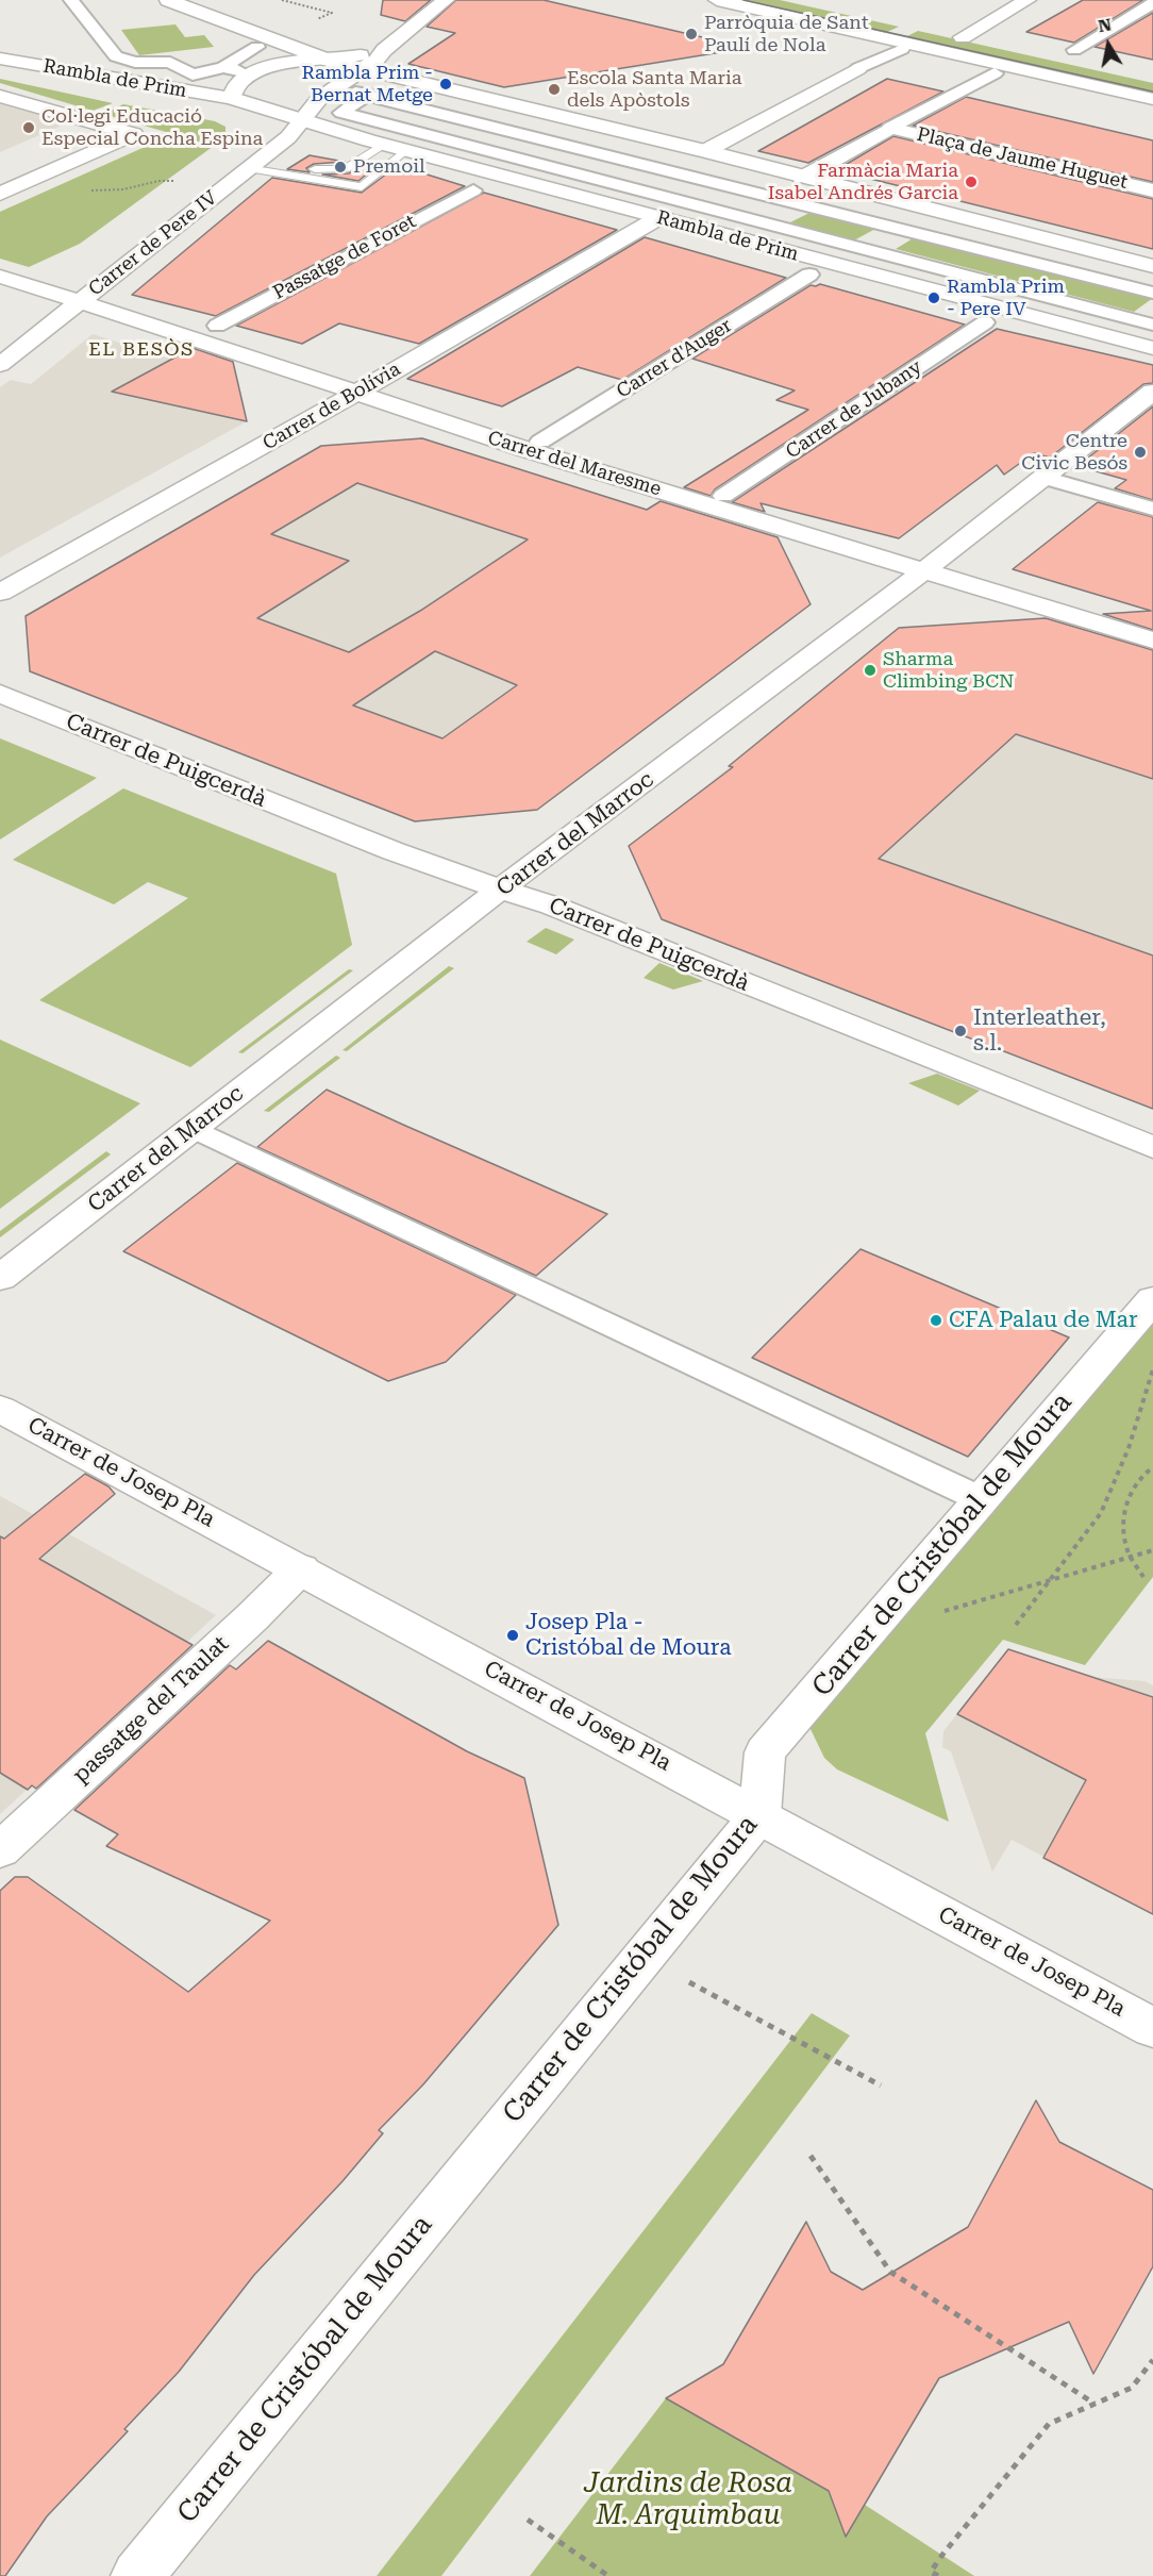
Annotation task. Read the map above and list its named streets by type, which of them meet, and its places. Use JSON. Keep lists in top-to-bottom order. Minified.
{"streets":{"street":["Rambla de Prim","Plaça de Jaume Huguet","Carrer de Pere IV","Passatge de Foret","Carrer d'Auger","Carrer de Bolívia","Carrer de Jubany","Carrer del Maresme","Carrer de Puigcerdà","Carrer del Marroc","Carrer de Josep Pla","Carrer de Cristóbal de Moura","passatge del Taulat"]},"crossings":[["Rambla de Prim","Carrer de Pere IV"],["Rambla de Prim","Carrer de Bolívia"],["Carrer de Pere IV","Carrer del Maresme"],["Carrer de Bolívia","Carrer del Maresme"],["Carrer del Maresme","Carrer del Marroc"],["Carrer de Puigcerdà","Carrer del Marroc"],["Carrer de Josep Pla","Carrer de Cristóbal de Moura"],["Carrer de Josep Pla","passatge del Taulat"]],"districts":["EL BESÒS"],"parks":["Jardins de Rosa M. Arquimbau"],"places":["Parròquia de Sant Paulí de Nola","Rambla Prim - Bernat Metge","Escola Santa Maria dels Apòstols","Col·legi Educació Especial Concha Espina","Premoil","Farmàcia Maria Isabel Andrés Garcia","Rambla Prim - Pere IV","Centre Civic Besós","Sharma Climbing BCN","Interleather, s.l.","CFA Palau de Mar","Josep Pla - Cristóbal de Moura"],"north":"top"}
